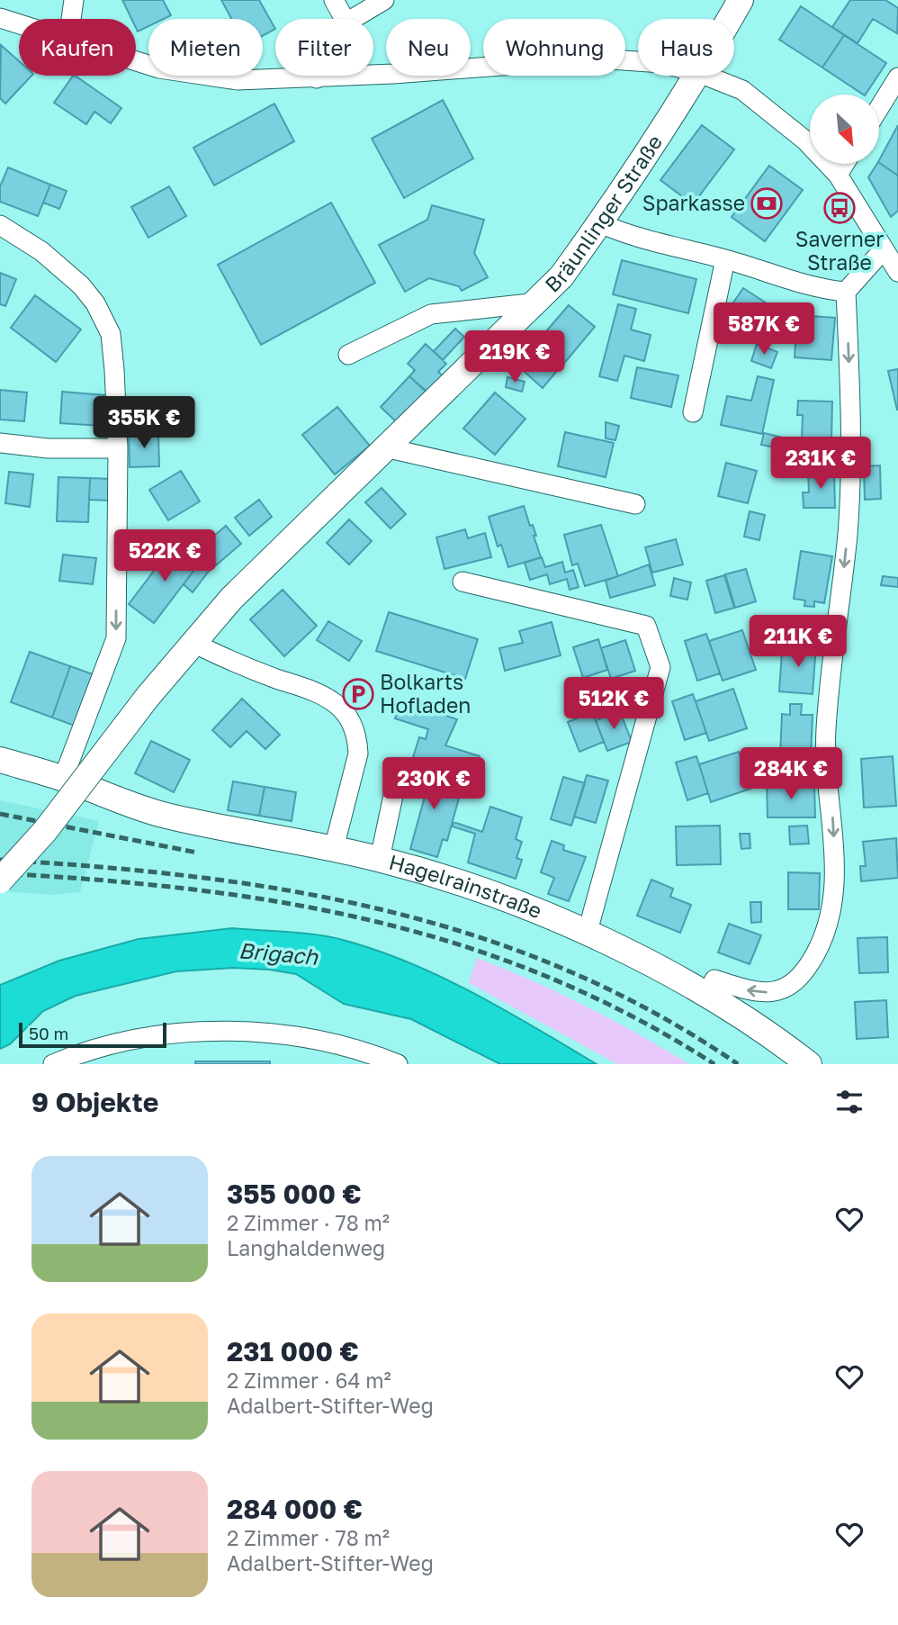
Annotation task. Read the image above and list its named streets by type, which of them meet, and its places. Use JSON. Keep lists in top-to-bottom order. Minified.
{"streets":{"main road":["Bräunlinger Straße","Hagelrainstraße"]},"water":["Brigach"],"places":{"bank":["Sparkasse"],"bus stop":["Saverner Straße"],"parking":["Bolkarts Hofladen"]},"scale_bar":"50 m","north":"bottom right","page":{"chip":["Kaufen","Mieten","Filter","Neu","Wohnung","Haus"],"price":["587K €","219K €","355K €","231K €","522K €","211K €","512K €","284K €","230K €"],"scale":"50 m","heading":"9 Objekte","list":[{"name":"355 000 €","note":"2 Zimmer · 78 m² · Langhaldenweg"},{"name":"231 000 €","note":"2 Zimmer · 64 m² · Adalbert-Stifter-Weg"},{"name":"284 000 €","note":"2 Zimmer · 78 m² · Adalbert-Stifter-Weg"}]}}
